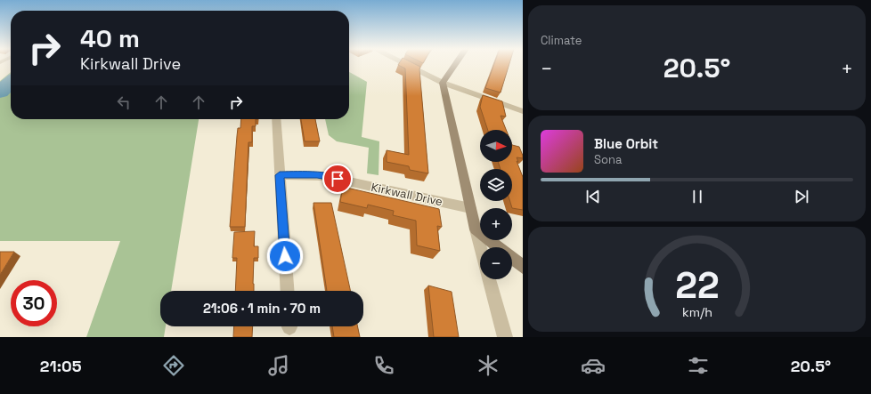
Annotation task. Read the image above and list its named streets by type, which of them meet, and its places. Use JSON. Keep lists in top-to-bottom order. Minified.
{"streets":{"street":["Kirkwall Drive"]},"north":"right","page":{"tile":"Climate","turn":["40 m","Kirkwall Drive"],"heat":["−","20.5°","+"],"map_buttons":["+","−"],"song":["Blue Orbit","Sona"],"limit":"30","trip":"21:06 · 1 min · 70 m","tabs":["21:05","20.5°"],"gauge":["22","km/h"]}}
